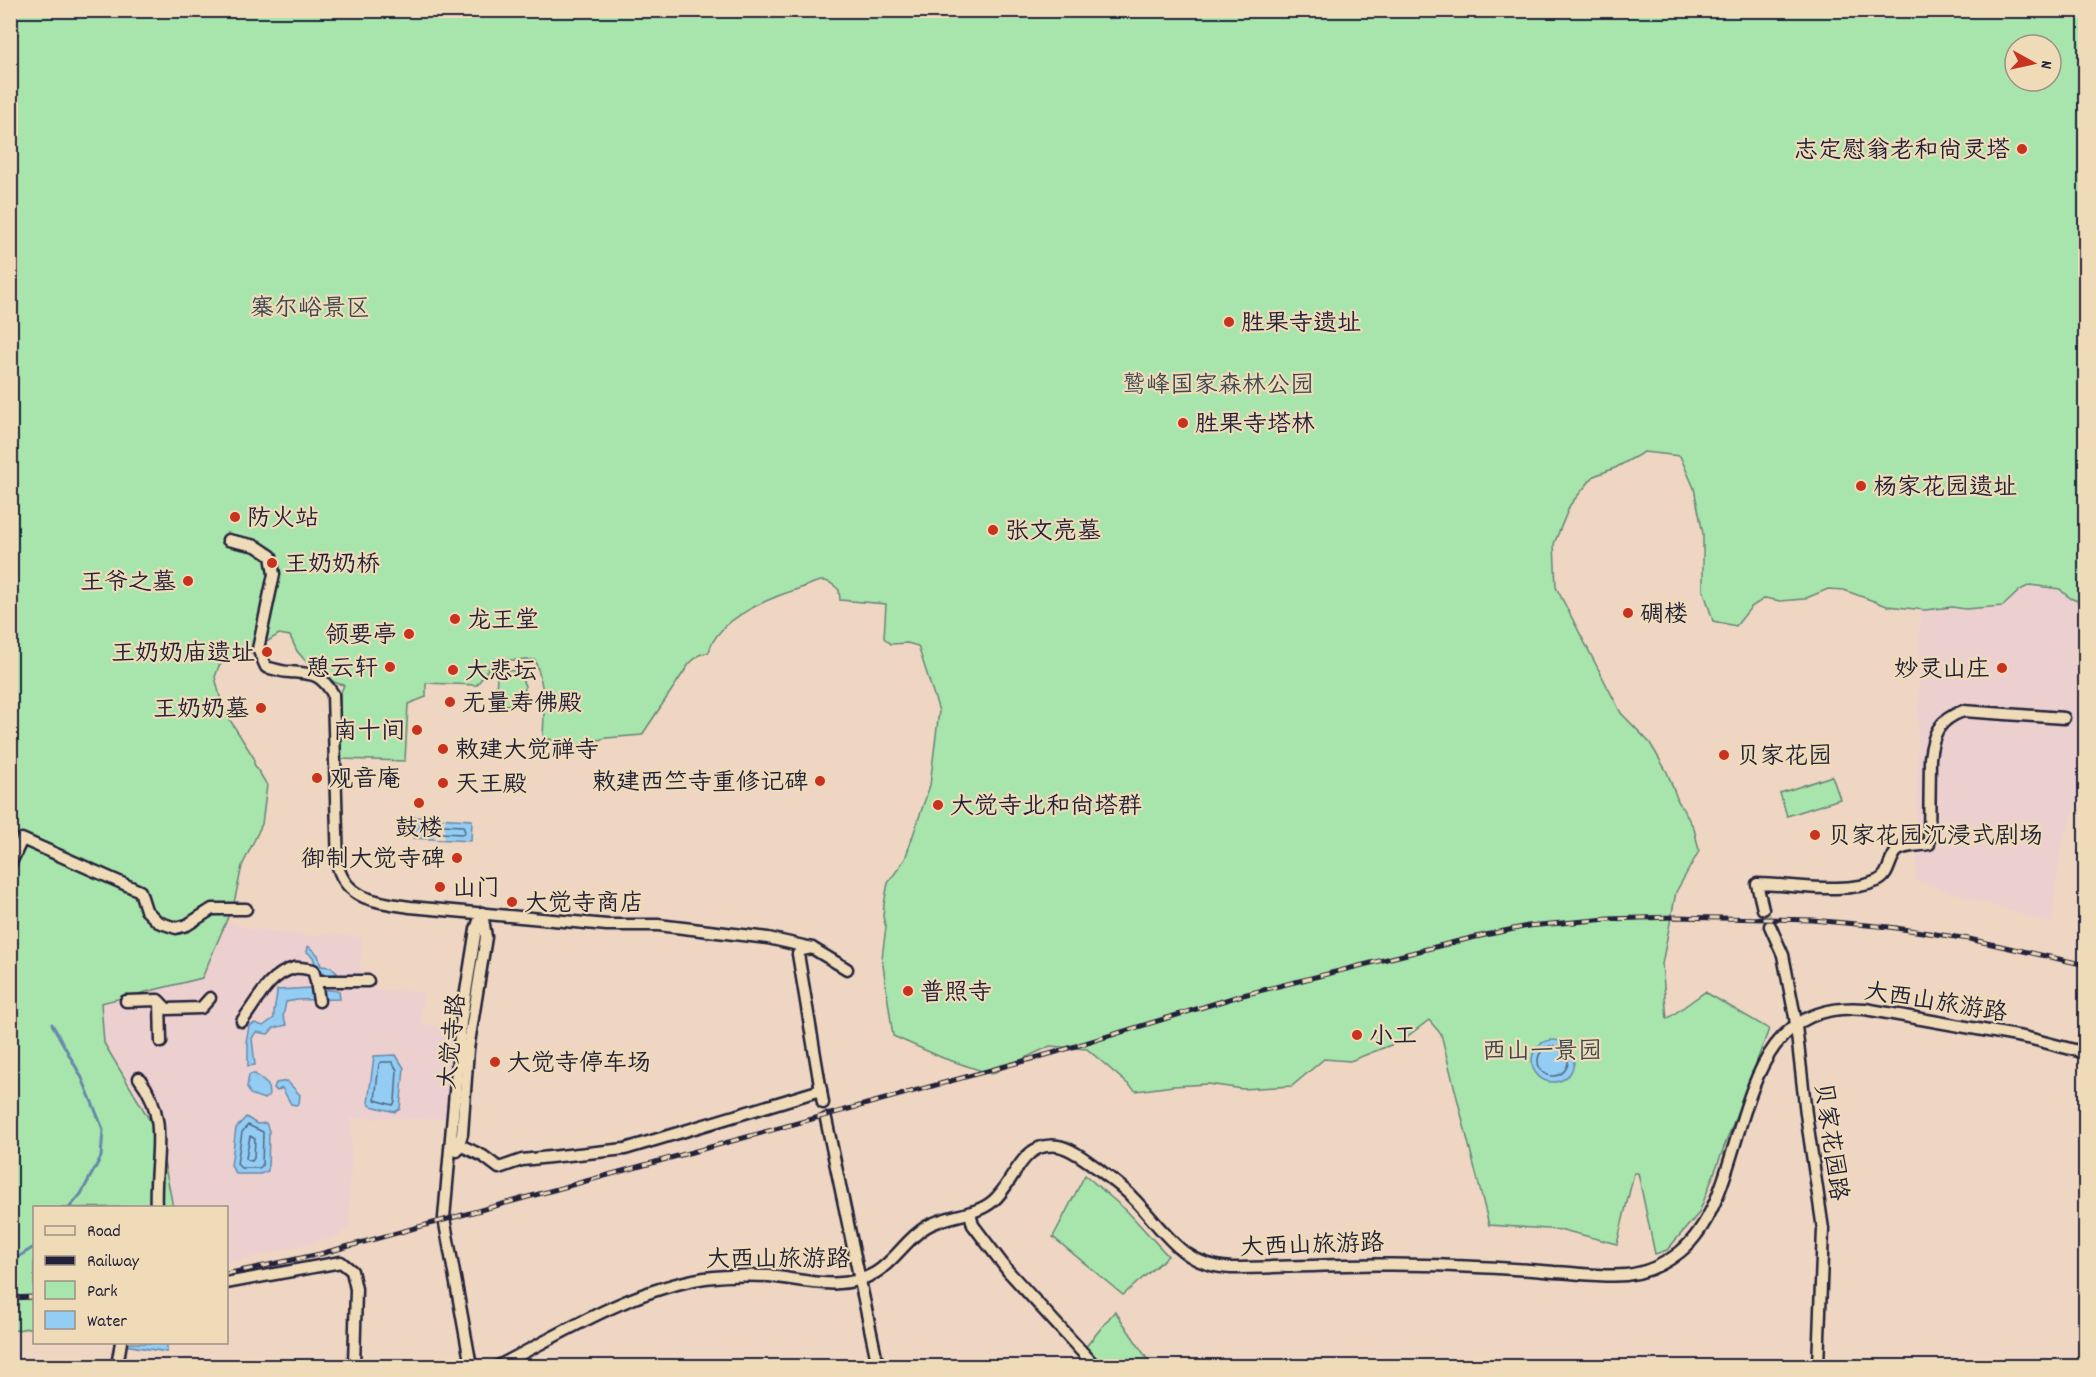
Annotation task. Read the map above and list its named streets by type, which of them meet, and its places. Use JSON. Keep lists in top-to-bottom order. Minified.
{"streets":{"street":["大西山旅游路","大觉寺路","贝家花园路"]},"crossings":[["大西山旅游路","贝家花园路"]],"parks":["寨尔峪景区","鹫峰国家森林公园","西山一景园"],"places":["志定慰翁老和尚灵塔","胜果寺遗址","胜果寺塔林","杨家花园遗址","防火站","张文亮墓","王奶奶桥","王爷之墓","碉楼","龙王堂","领要亭","王奶奶庙遗址","憩云轩","妙灵山庄","大悲坛","无量寿佛殿","王奶奶墓","南十间","敕建大觉禅寺","贝家花园","观音庵","敕建西竺寺重修记碑","天王殿","鼓楼","大觉寺北和尚塔群","贝家花园沉浸式剧场","御制大觉寺碑","山门","大觉寺商店","普照寺","小工","大觉寺停车场"],"legend":["Road","Railway","Park","Water"],"north":"right"}
